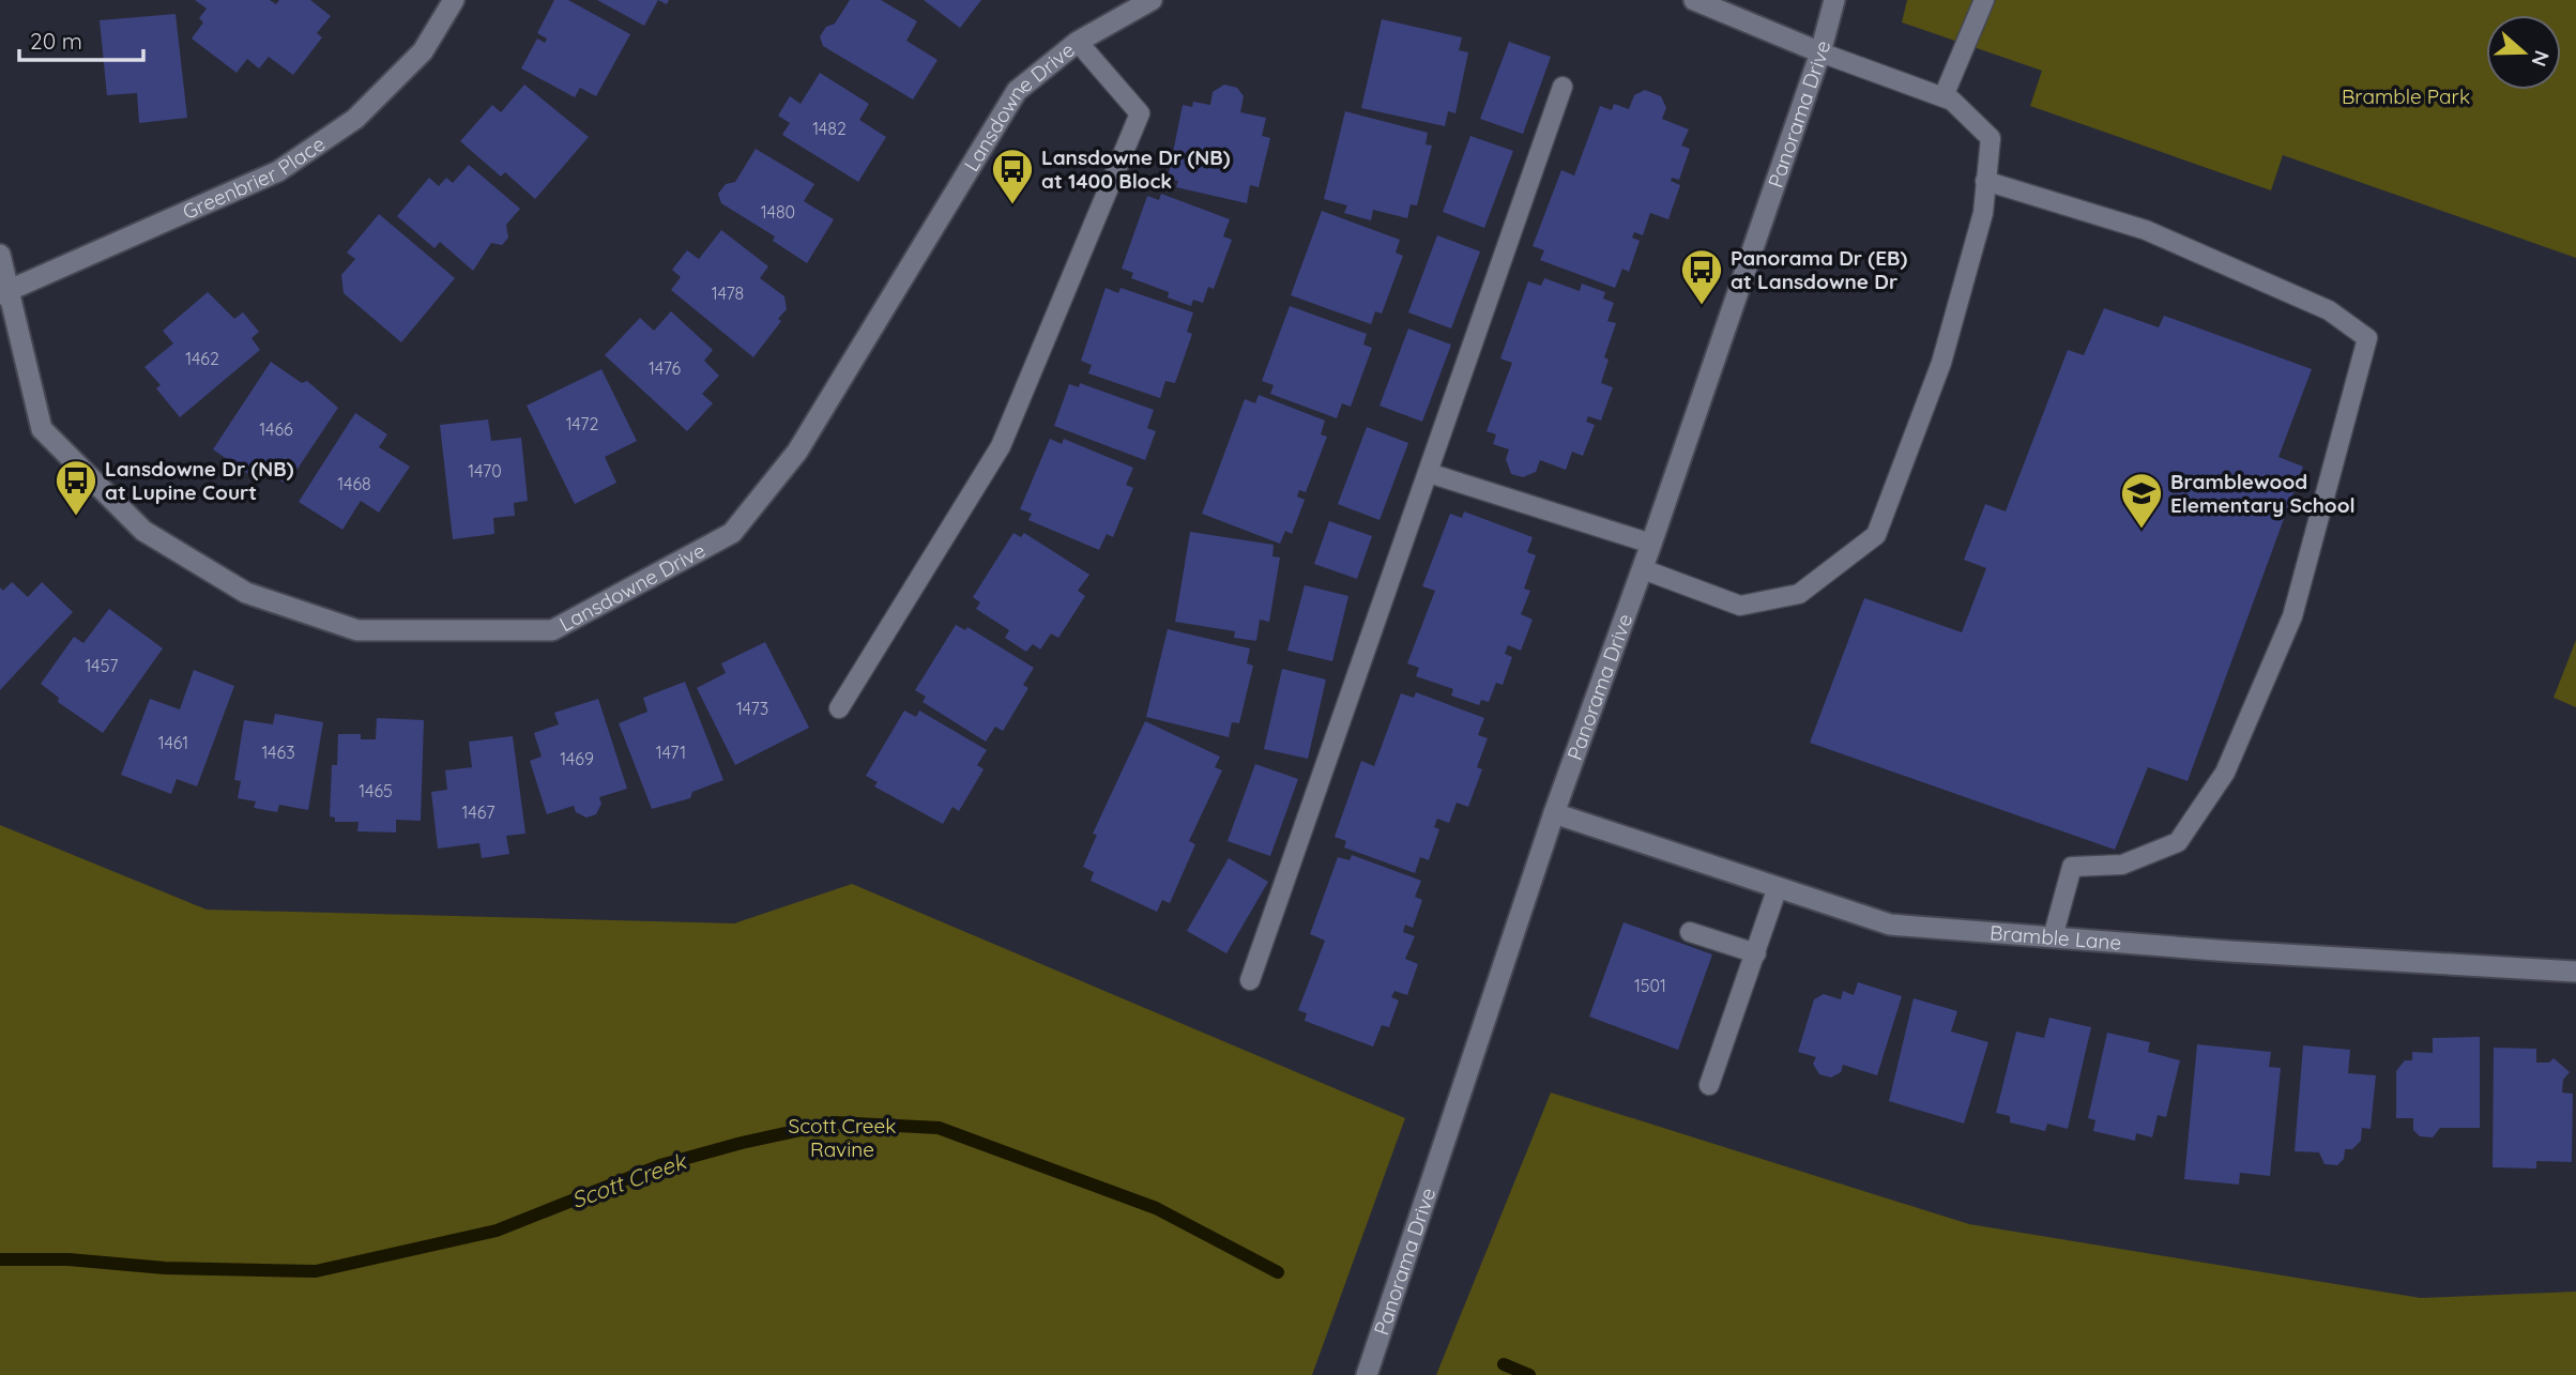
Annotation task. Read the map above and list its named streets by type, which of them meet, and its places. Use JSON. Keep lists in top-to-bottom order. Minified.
{"streets":{"street":["Lansdowne Drive","Panorama Drive","Greenbrier Place","Bramble Lane"]},"crossings":[["Lansdowne Drive","Greenbrier Place"],["Panorama Drive","Bramble Lane"]],"water":["Scott Creek"],"parks":["Bramble Park","Scott Creek Ravine"],"places":{"bus stop":["Lansdowne Dr (NB) at 1400 Block","Panorama Dr (EB) at Lansdowne Dr","Lansdowne Dr (NB) at Lupine Court"],"school or university":["Bramblewood Elementary School"]},"house_numbers":["1482","1480","1478","1462","1476","1472","1466","1470","1468","1457","1473","1461","1463","1471","1469","1465","1467","1501"],"scale_bar":"20 m","north":"right"}
